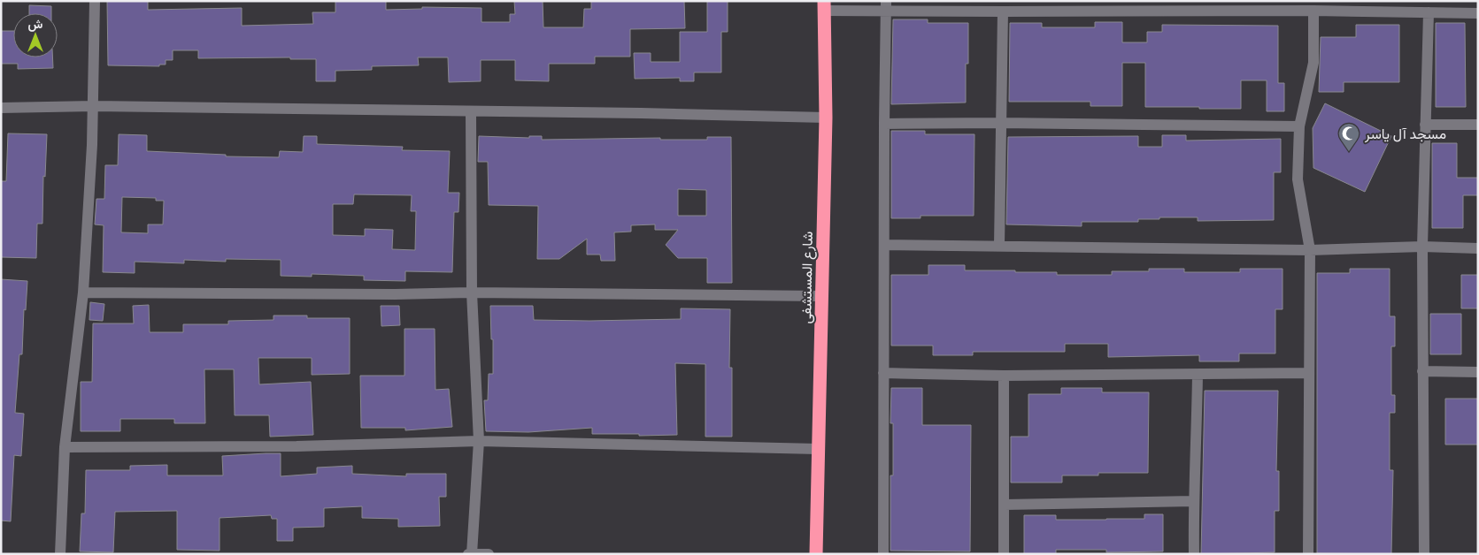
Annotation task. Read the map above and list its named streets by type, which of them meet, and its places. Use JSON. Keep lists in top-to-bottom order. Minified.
{"streets":{"highway":["شارع المستشفى"]},"places":{"mosque":["مسجد آل ياسر"]},"north":"top"}
